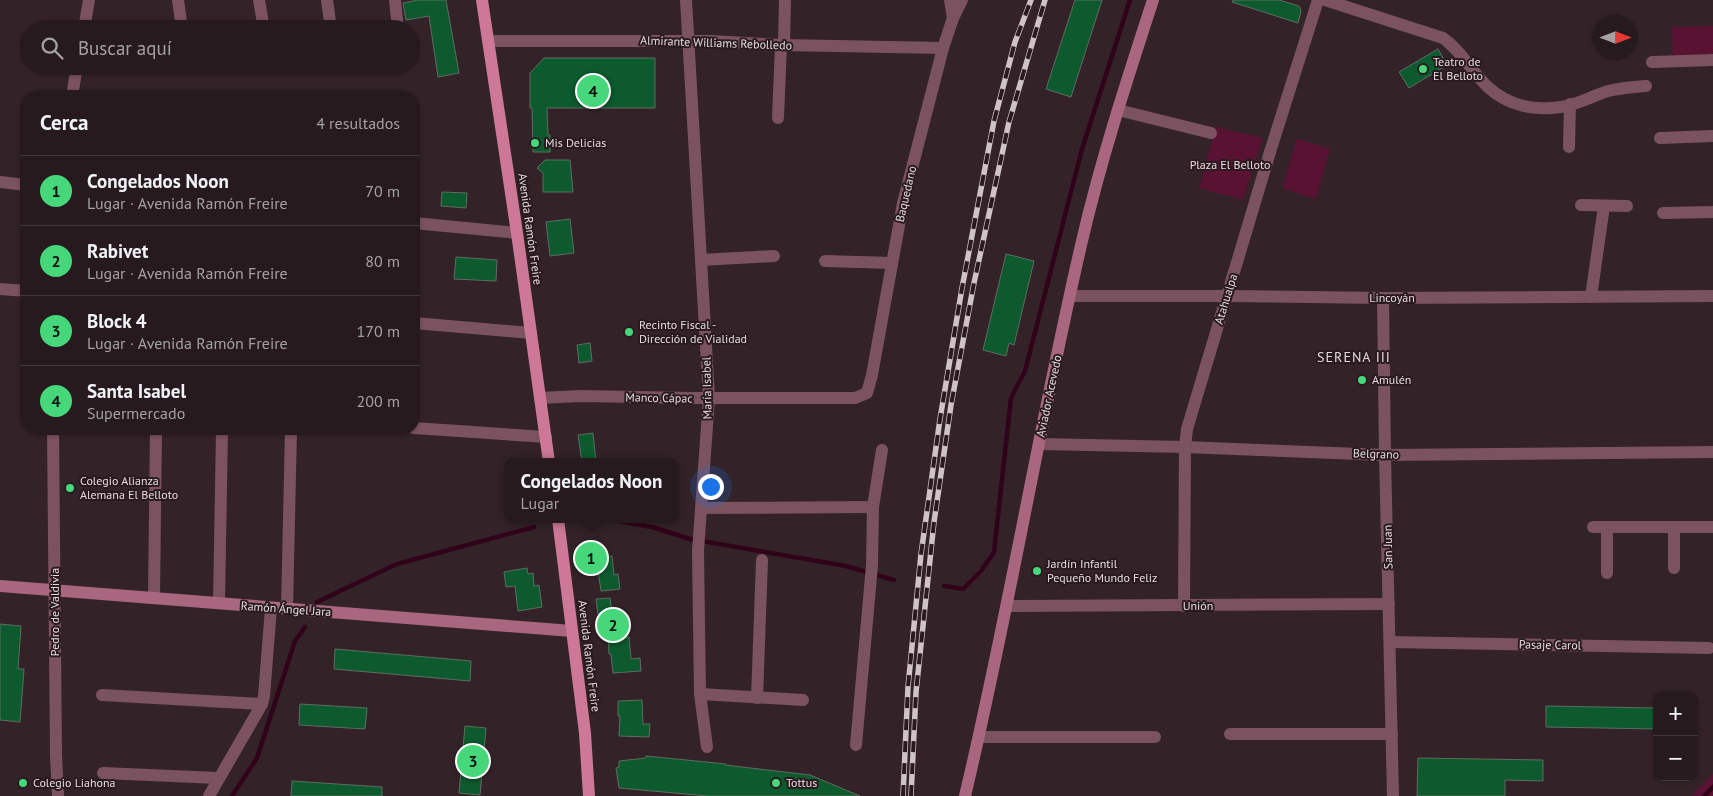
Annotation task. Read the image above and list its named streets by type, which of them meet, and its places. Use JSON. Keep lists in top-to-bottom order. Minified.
{"streets":{"main road":["Avenida Ramón Freire","Aviador Acevedo","Ramón Ángel Jara"],"street":["Almirante Williams Rebolledo","Baquedano","Lincoyán","Atahualpa","María Isabel","Manco Cápac","Belgrano","San Juan","Unión","Pedro de Valdivia","Pasaje Carol"]},"crossings":[["Almirante Williams Rebolledo","Baquedano"],["Almirante Williams Rebolledo","Avenida Ramón Freire"],["Almirante Williams Rebolledo","María Isabel"],["Baquedano","Manco Cápac"],["Avenida Ramón Freire","Manco Cápac"],["Avenida Ramón Freire","Ramón Ángel Jara"],["Lincoyán","Atahualpa"],["Lincoyán","Aviador Acevedo"],["Lincoyán","San Juan"],["Atahualpa","Belgrano"],["Atahualpa","Unión"],["María Isabel","Manco Cápac"],["Aviador Acevedo","Belgrano"],["Aviador Acevedo","Unión"],["Belgrano","San Juan"],["San Juan","Unión"],["San Juan","Pasaje Carol"],["Ramón Ángel Jara","Pedro de Valdivia"]],"districts":["SERENA III"],"parks":["Plaza El Belloto"],"places":["Teatro de El Belloto","Mis Delicias","Recinto Fiscal - Dirección de Vialidad","Amulén","Colegio Alianza Alemana El Belloto","Jardín Infantil Pequeño Mundo Feliz","Colegio Liahona","Tottus"],"north":"right","page":{"search":"Buscar aquí","pins":["4","1","2","3"],"heading":["Cerca","4 resultados"],"list":[{"mark":"1","name":"Congelados Noon","note":"Lugar · Avenida Ramón Freire","value":"70 m"},{"mark":"2","name":"Rabivet","note":"Lugar · Avenida Ramón Freire","value":"80 m"},{"mark":"3","name":"Block 4","note":"Lugar · Avenida Ramón Freire","value":"170 m"},{"mark":"4","name":"Santa Isabel","note":"Supermercado","value":"200 m"}],"popup":["Congelados Noon","Lugar"],"map_buttons":["+","−"]}}
